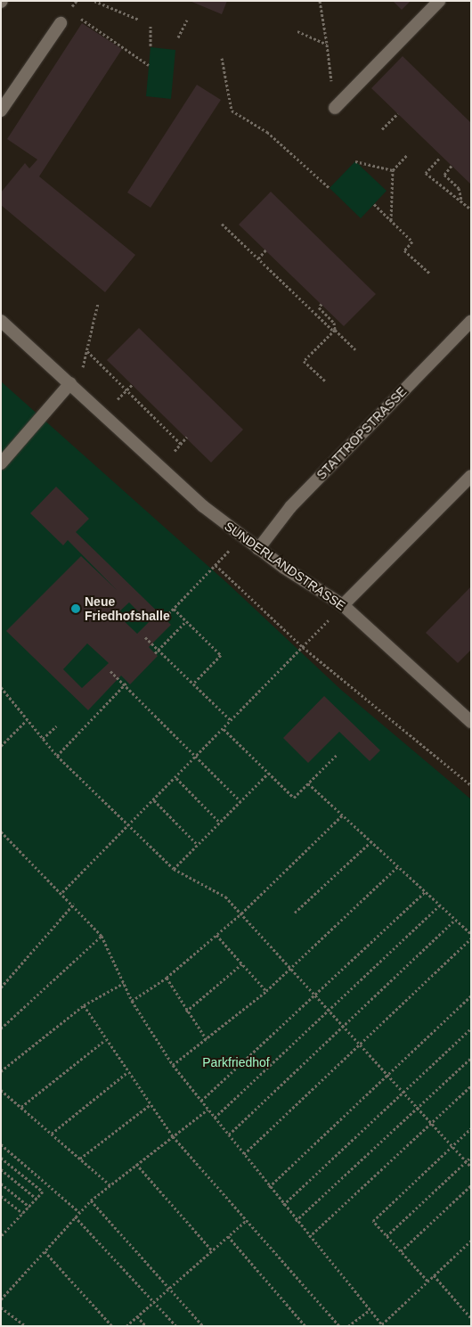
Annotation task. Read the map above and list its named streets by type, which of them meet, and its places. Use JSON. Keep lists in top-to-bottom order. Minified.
{"streets":{"street":["STATTROPSTRASSE","SUNDERLANDSTRASSE"]},"crossings":[["STATTROPSTRASSE","SUNDERLANDSTRASSE"]],"parks":["Parkfriedhof"],"places":["Neue Friedhofshalle"]}
